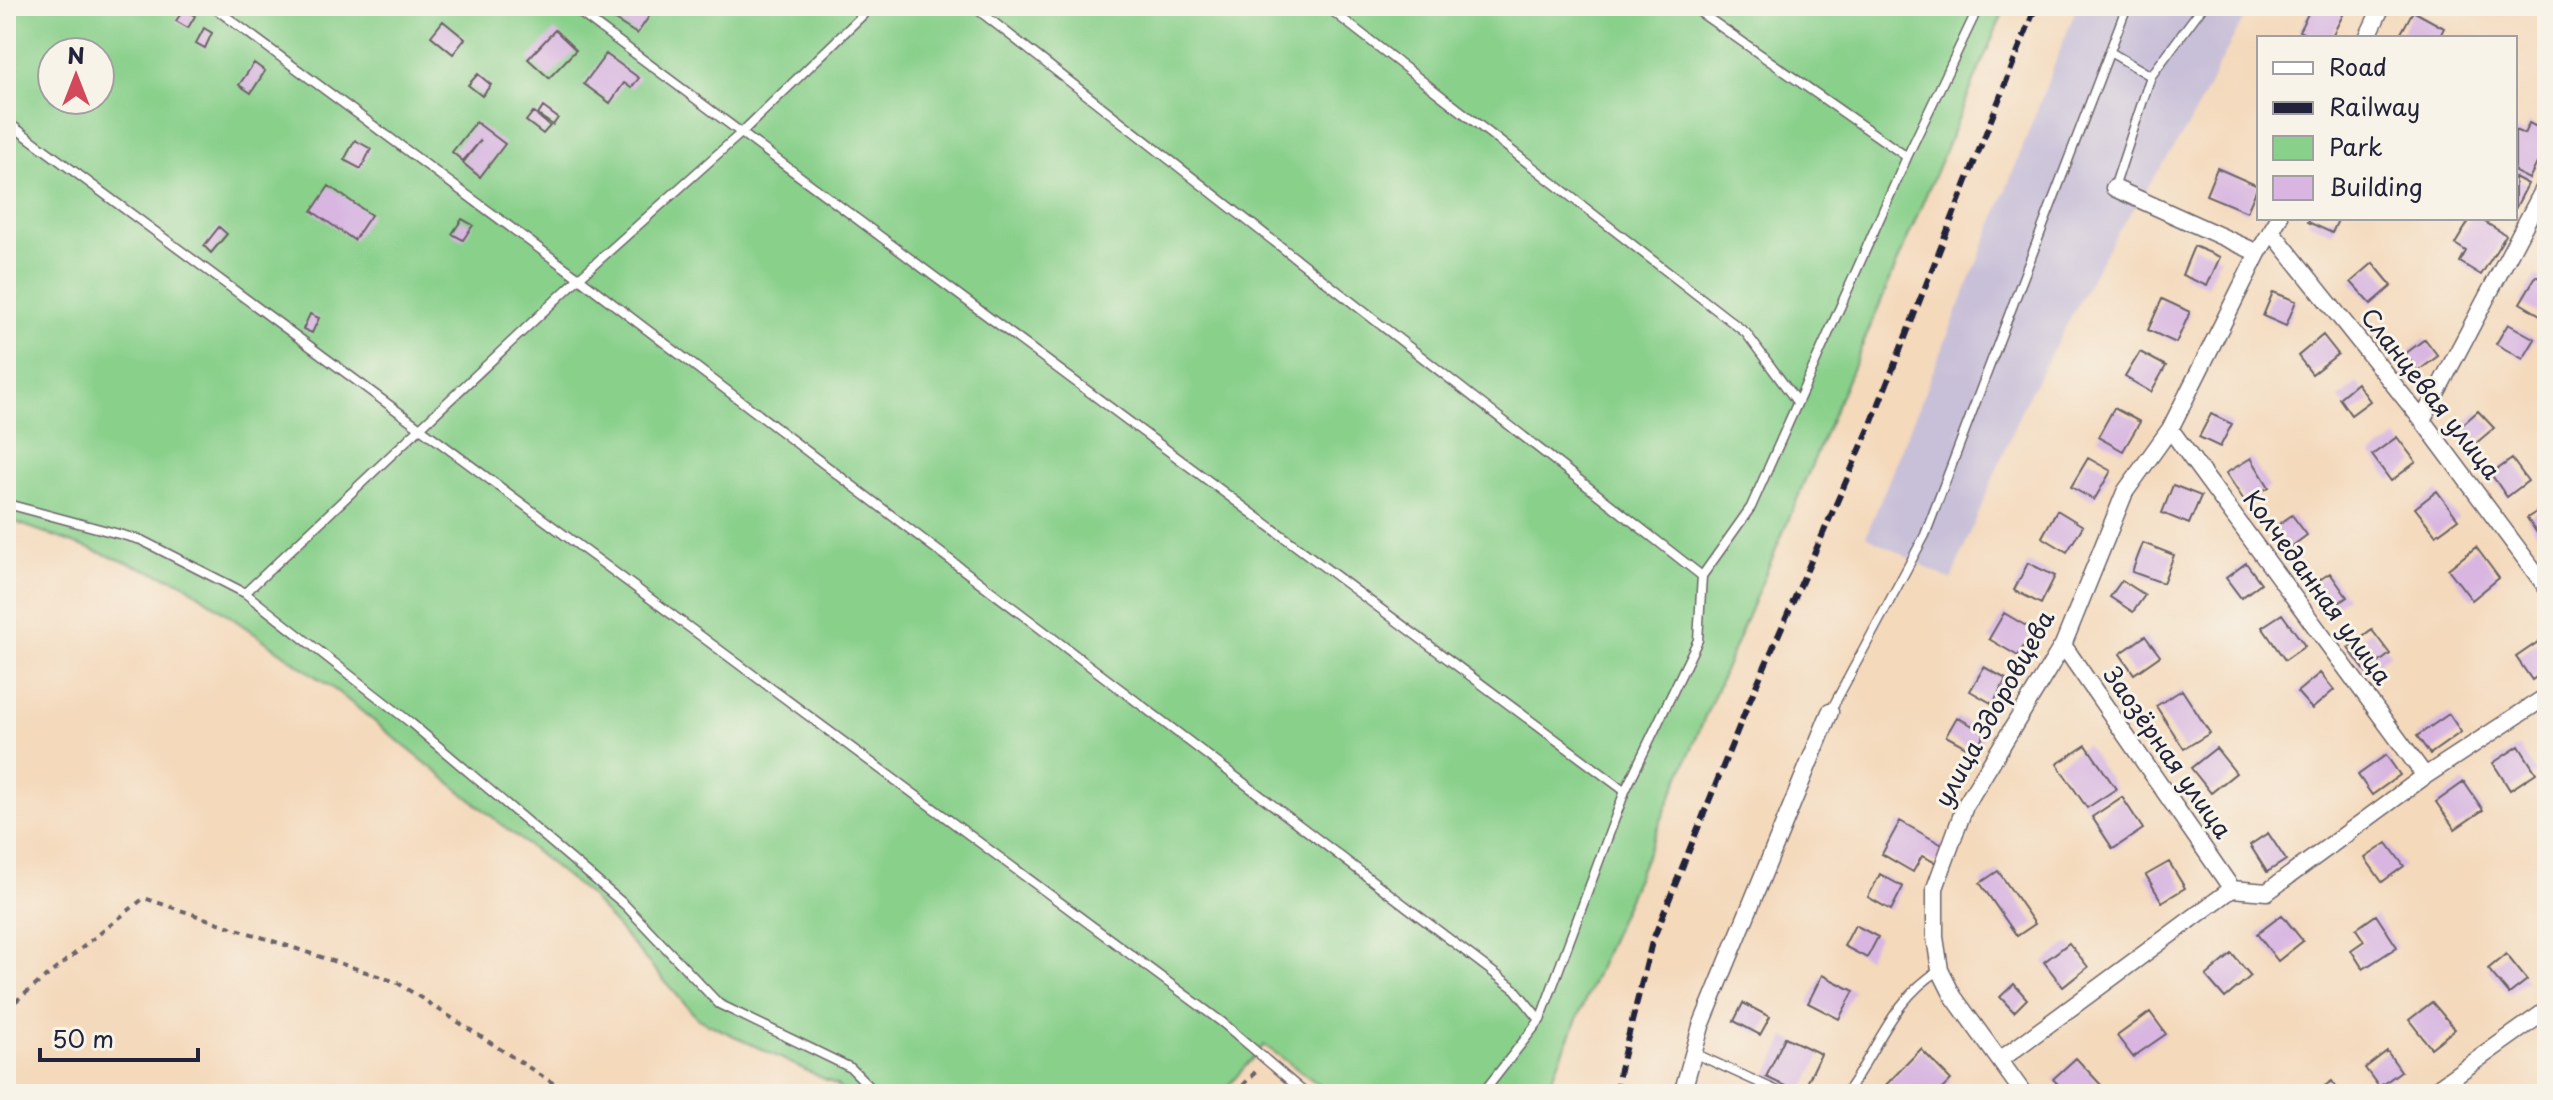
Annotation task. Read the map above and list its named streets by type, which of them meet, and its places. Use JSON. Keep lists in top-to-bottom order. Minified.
{"streets":{"street":["Сланцевая улица","Колчеданная улица","улица Здоровцева","Заозёрная улица"]},"crossings":[["Сланцевая улица","улица Здоровцева"],["Колчеданная улица","улица Здоровцева"],["улица Здоровцева","Заозёрная улица"]],"legend":["Road","Railway","Park","Building"],"scale_bar":"50 m","north":"top"}
